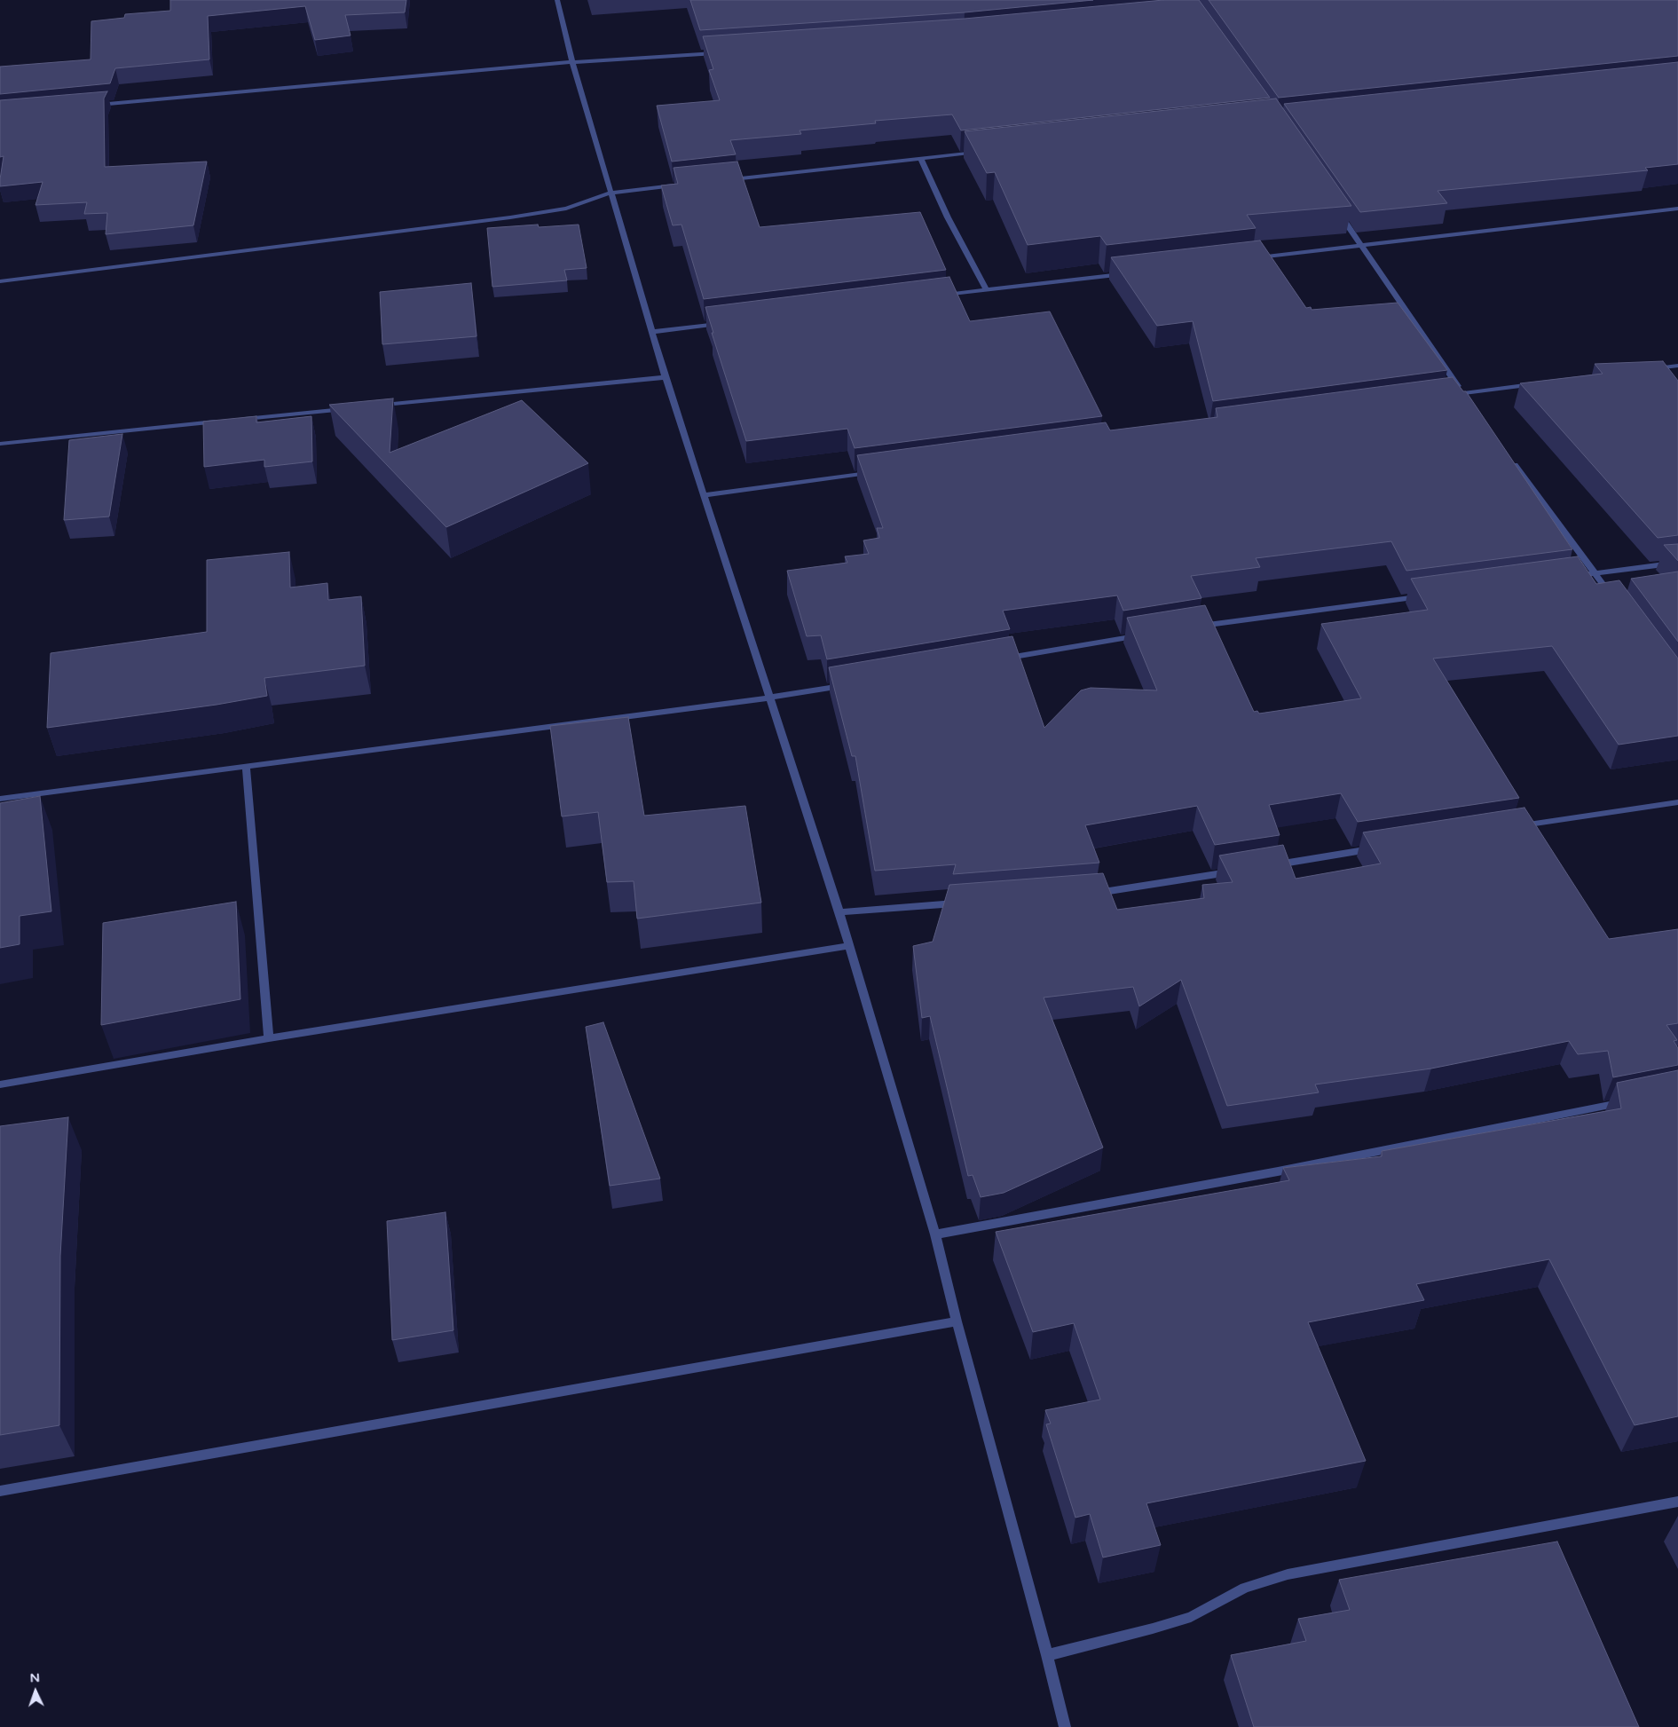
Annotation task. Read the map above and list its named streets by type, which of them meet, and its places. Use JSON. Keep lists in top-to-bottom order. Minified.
{"north":"top"}
